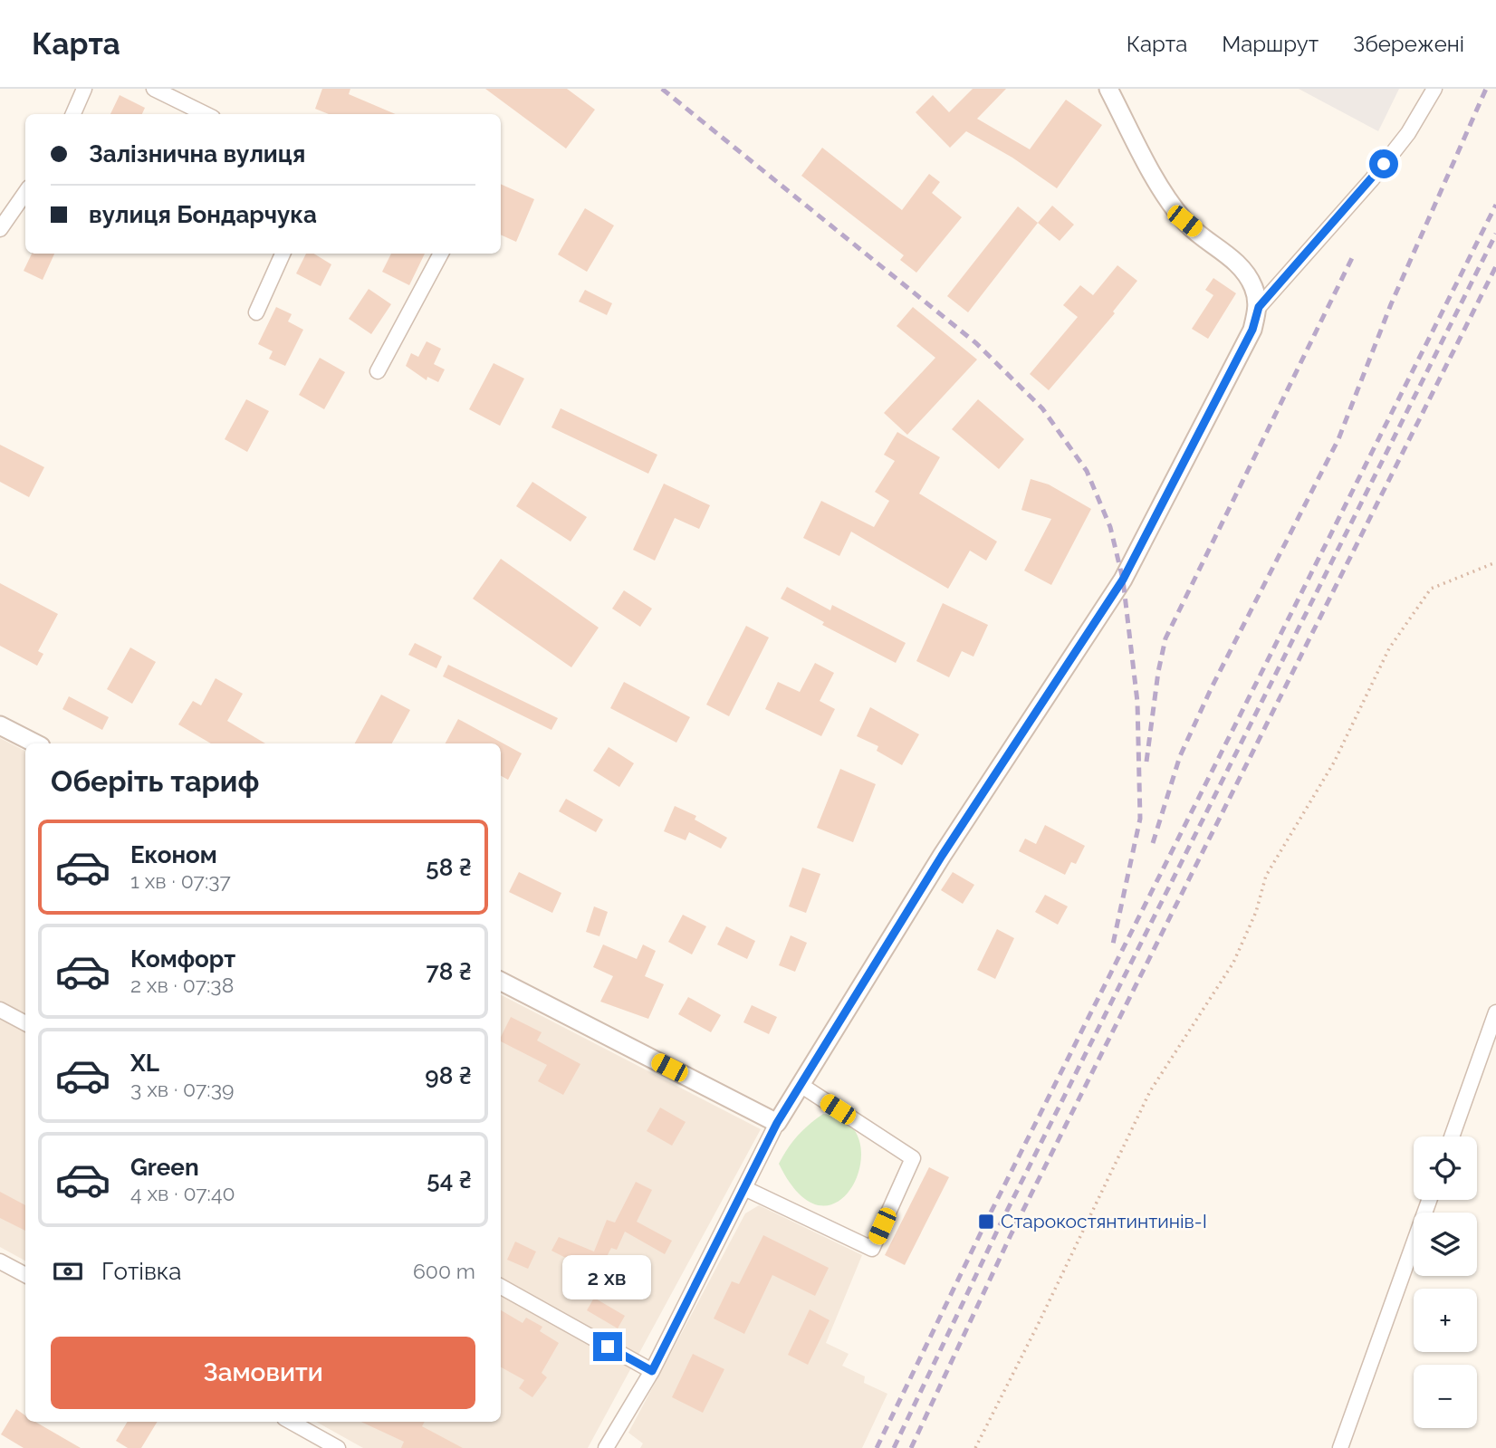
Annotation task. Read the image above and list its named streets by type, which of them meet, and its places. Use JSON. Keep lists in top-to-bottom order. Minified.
{"places":{"transit":["Старокостянтинтинів-І"]},"page":{"header":"Карта","nav":["Карта","Маршрут","Збережені"],"banner":["Залізнична вулиця","вулиця Бондарчука"],"heading":"Оберіть тариф","list":[{"name":"Економ","note":"1 хв · 07:37","value":"58 ₴"},{"name":"Комфорт","note":"2 хв · 07:38","value":"78 ₴"},{"name":"XL","note":"3 хв · 07:39","value":"98 ₴"},{"name":"Green","note":"4 хв · 07:40","value":"54 ₴"}],"map_buttons":["+","−"],"pay":["Готівка","600 m"],"bubble":"2 хв","buttons":"Замовити"}}
